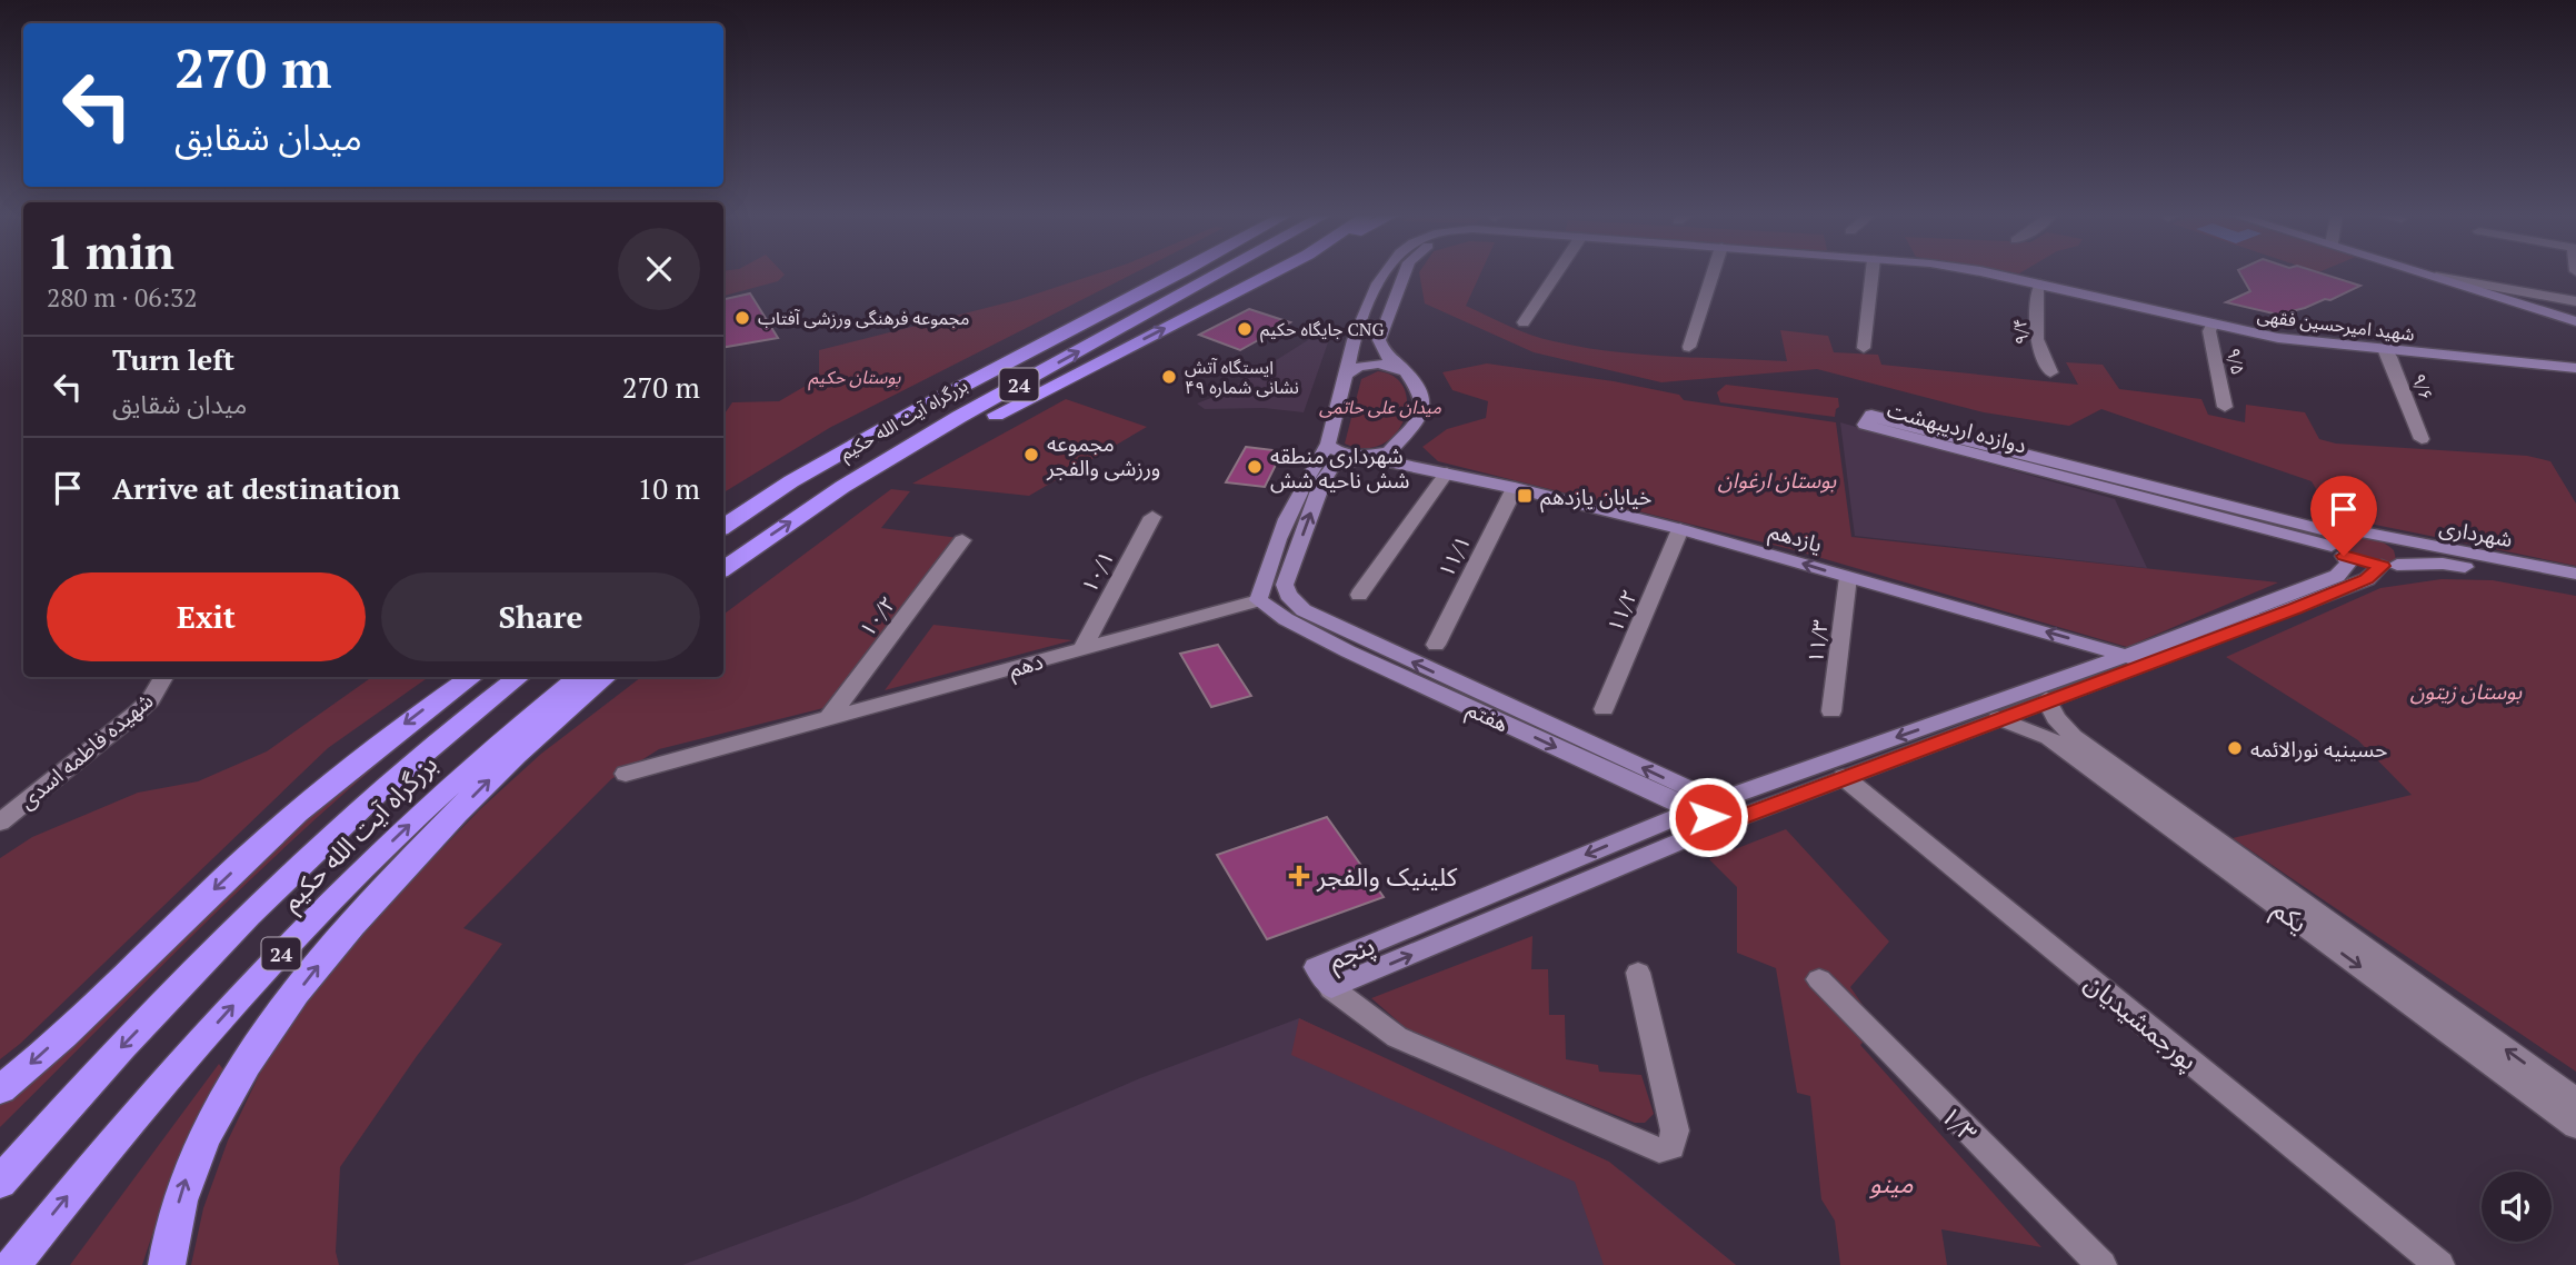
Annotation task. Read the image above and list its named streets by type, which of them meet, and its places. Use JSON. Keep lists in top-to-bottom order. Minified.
{"streets":{"highway":["24","بزرگراه آیت الله حکیم"],"street":["شهید امیرحسین فقهی","۹/۴","۹/۵","۹/۶","دوازده اردیبهشت","شهرداری","یازدهم","۱۱/۱","۱۰/۱","۱۱/۲","۱۰/۲","۱۱/۳","دهم","هفتم","شهیده فاطمه اسدی","یکم","پنجم","پورجمشیدیان","۱/۳"]},"crossings":[["شهید امیرحسین فقهی","۹/۴"],["شهید امیرحسین فقهی","۹/۵"],["شهید امیرحسین فقهی","۹/۶"],["شهید امیرحسین فقهی","یازدهم"],["دوازده اردیبهشت","شهرداری"],["یازدهم","۱۱/۱"],["یازدهم","۱۱/۲"],["یازدهم","۱۱/۳"],["۱۰/۱","دهم"],["۱۰/۲","دهم"],["دهم","هفتم"],["هفتم","پنجم"]],"one_way":["یازدهم"],"parks":["بوستان حکیم","میدان علی حاتمی","بوستان ارغوان","بوستان زیتون","مینو"],"places":{"other":["مجموعه فرهنگی ورزشی آفتاب","جایگاه حکیم CNG","ایستگاه آتش نشانی شماره ۴۹","مجموعه ورزشی والفجر","شهرداری منطقه شش ناحیه شش","حسینیه نورالائمه"],"transit":["خیابان یازدهم"],"health":["کلینیک والفجر"]},"page":{"turn":["270 m","میدان شقایق"],"heading":["1 min","280 m · 06:32"],"list":[{"name":"Turn left","note":"میدان شقایق","value":"270 m"},{"name":"Arrive at destination","value":"10 m"}],"buttons":["Exit","Share"]}}
